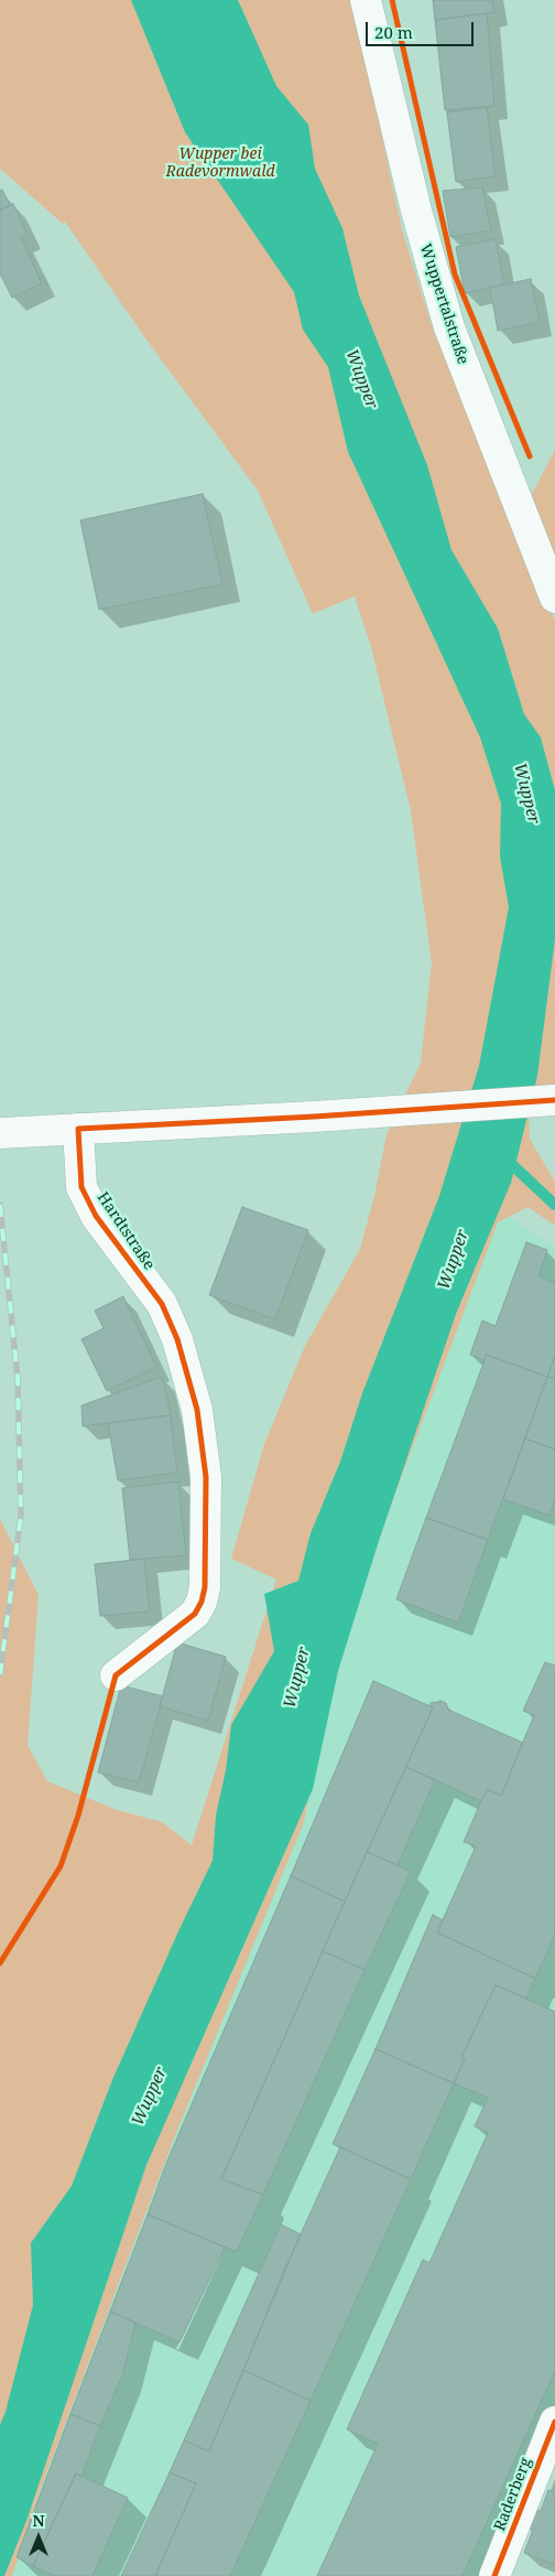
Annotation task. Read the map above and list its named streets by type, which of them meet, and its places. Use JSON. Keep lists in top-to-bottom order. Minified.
{"streets":{"main road":["Wuppertalstraße","Hardtstraße","Raderberg"]},"water":["Wupper"],"parks":["Wupper bei Radevormwald"],"scale_bar":"20 m","north":"top"}
